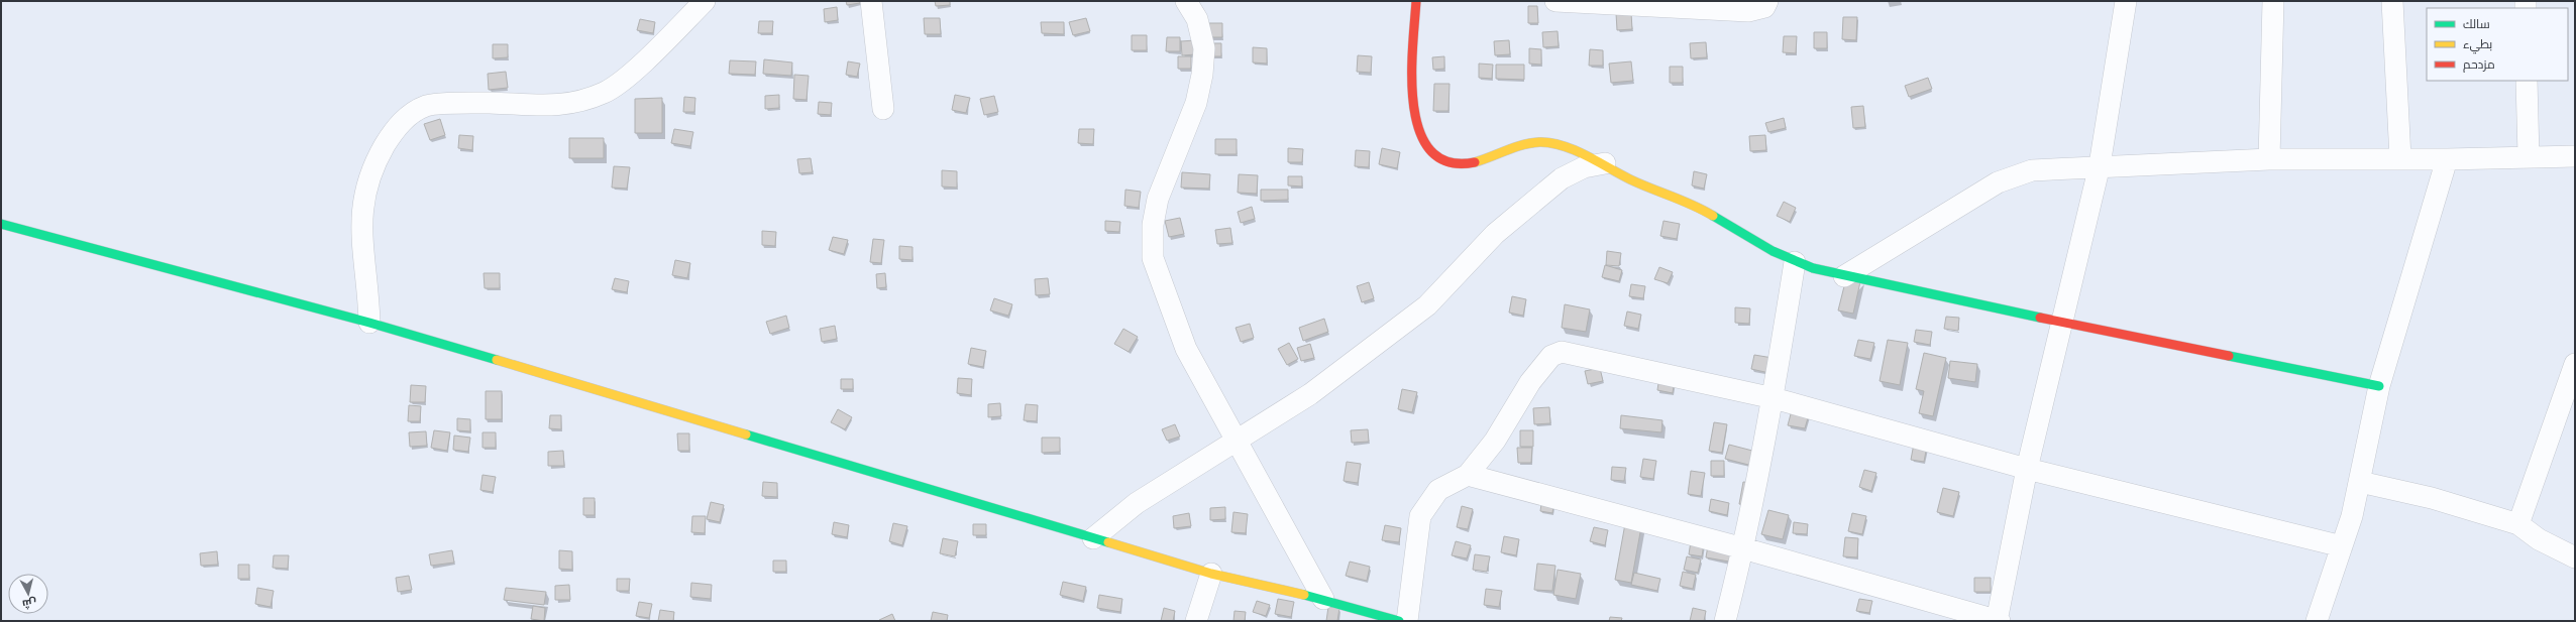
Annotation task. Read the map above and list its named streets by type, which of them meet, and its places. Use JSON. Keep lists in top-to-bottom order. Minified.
{"legend":["سالك","بطيء","مزدحم"],"north":"bottom"}
